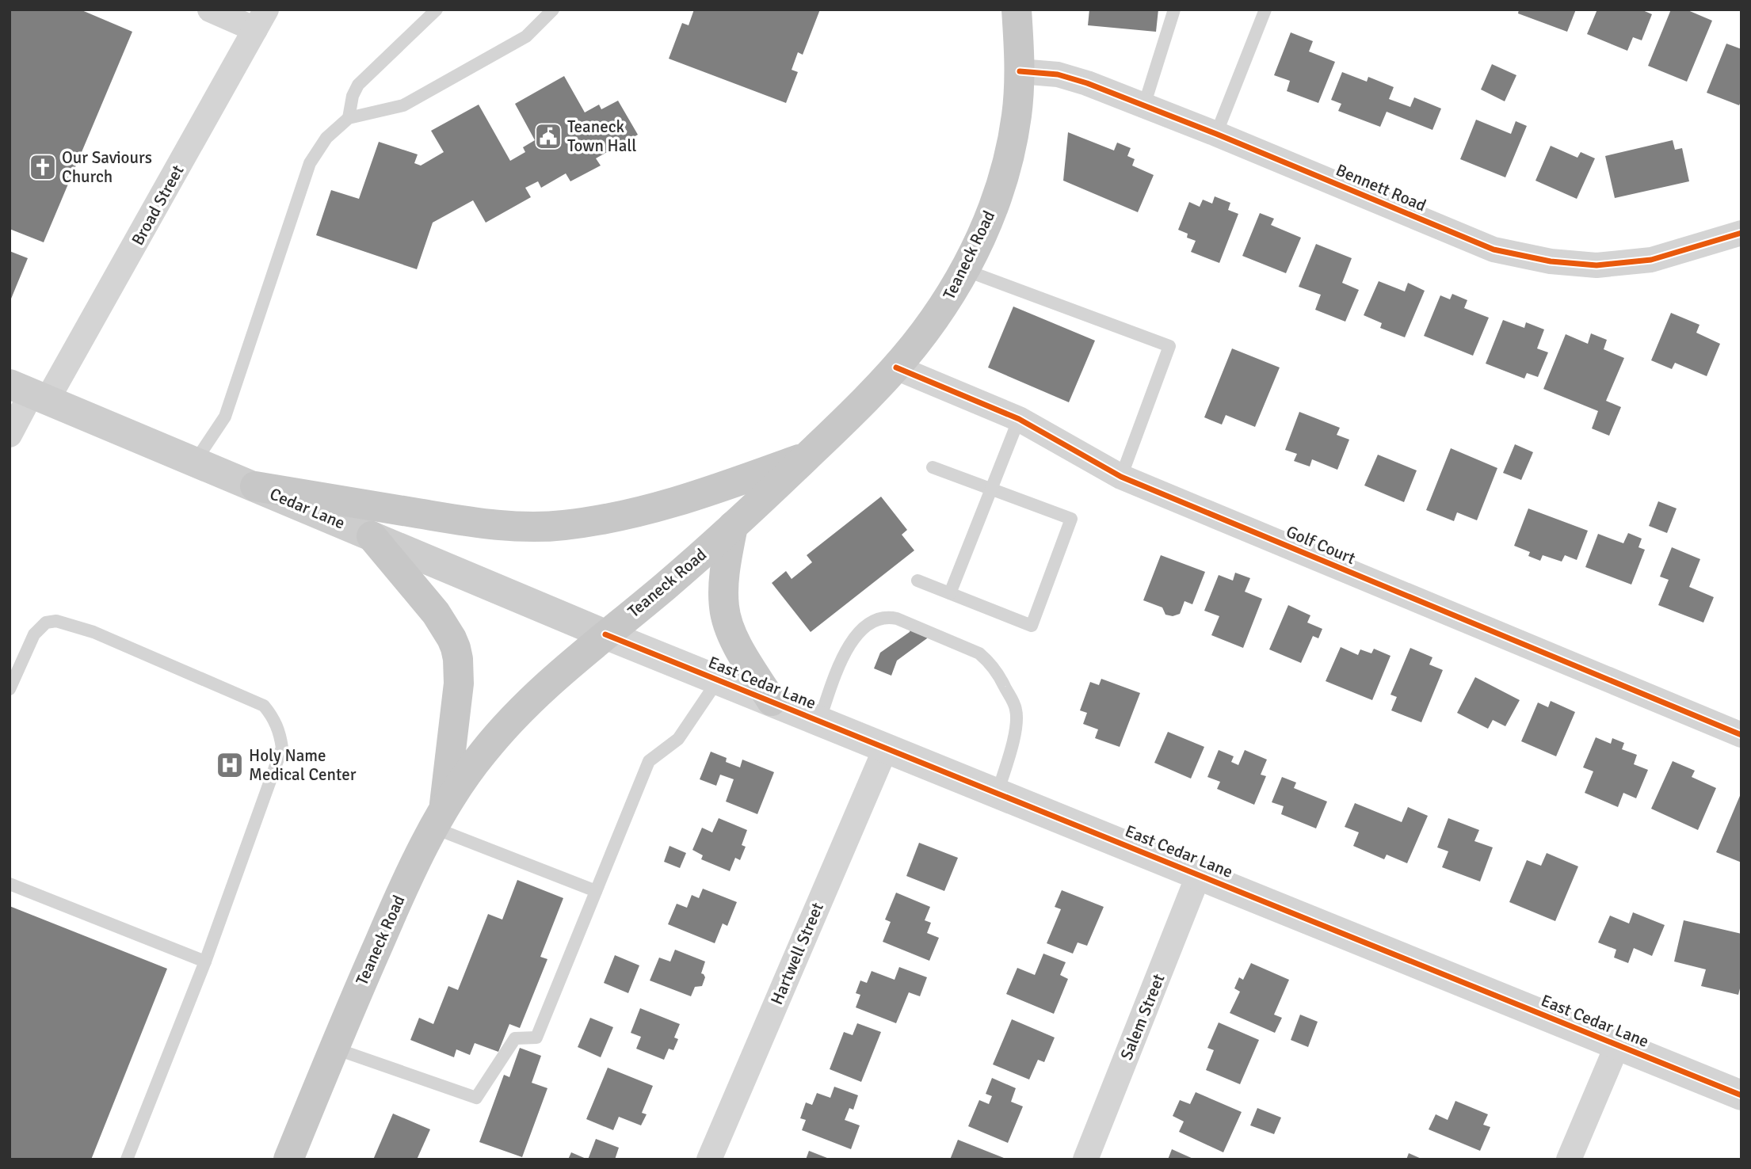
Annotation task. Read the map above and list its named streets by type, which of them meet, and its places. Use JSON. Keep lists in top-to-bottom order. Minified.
{"streets":{"main road":["Teaneck Road","Cedar Lane"],"street":["Bennett Road","Broad Street","Golf Court","East Cedar Lane","Hartwell Street","Salem Street"]},"crossings":[["Bennett Road","Teaneck Road"],["Broad Street","Cedar Lane"],["Teaneck Road","Cedar Lane"],["Teaneck Road","Golf Court"],["Teaneck Road","East Cedar Lane"],["Cedar Lane","East Cedar Lane"],["East Cedar Lane","Hartwell Street"],["East Cedar Lane","Salem Street"]],"places":{"public building":["Teaneck Town Hall"],"church":["Our Saviours Church"],"hospital":["Holy Name Medical Center"]}}
